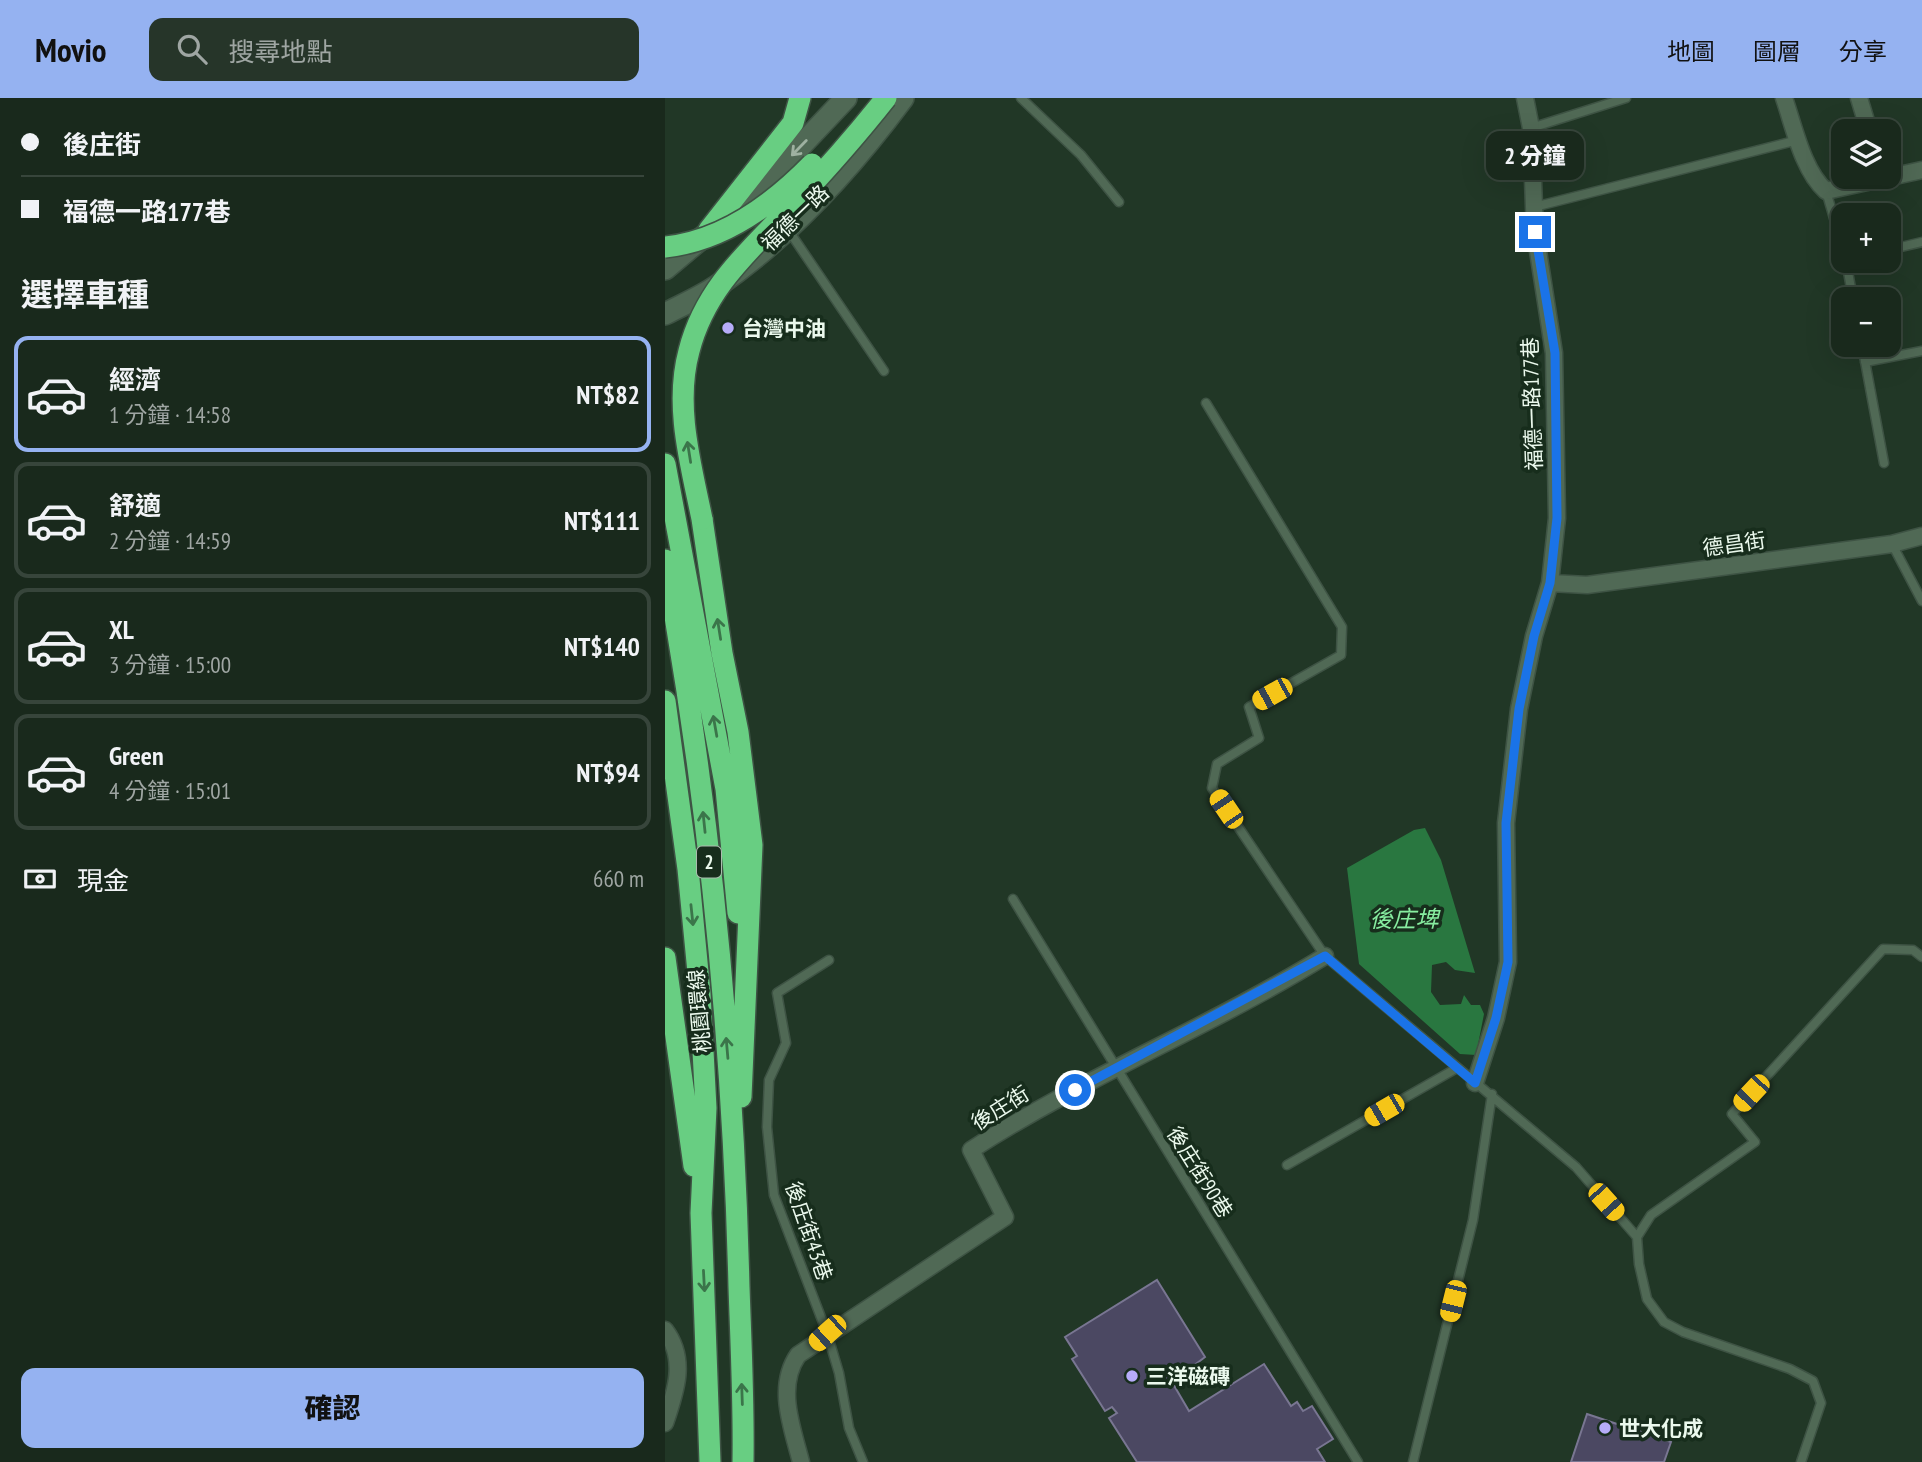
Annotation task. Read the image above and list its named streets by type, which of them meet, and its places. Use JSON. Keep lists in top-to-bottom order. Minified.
{"streets":{"highway":["2","桃園環線"],"main road":["福德一路"],"street":["福德一路177巷","德昌街","後庄街"],"lane":["後庄街90巷","後庄街43巷"]},"crossings":[["福德一路177巷","德昌街"],["後庄街","後庄街90巷"],["後庄街","後庄街43巷"]],"water":["後庄埤"],"places":["台灣中油","三洋磁磚","世大化成"],"page":{"header":"Movio","search":"搜尋地點","nav":["地圖","圖層","分享"],"banner":["後庄街","福德一路177巷"],"map_buttons":["+","−"],"bubble":"2 分鐘","heading":"選擇車種","list":[{"name":"經濟","note":"1 分鐘 · 14:58","value":"NT$82"},{"name":"舒適","note":"2 分鐘 · 14:59","value":"NT$111"},{"name":"XL","note":"3 分鐘 · 15:00","value":"NT$140"},{"name":"Green","note":"4 分鐘 · 15:01","value":"NT$94"}],"pay":["現金","660 m"],"buttons":"確認"}}
